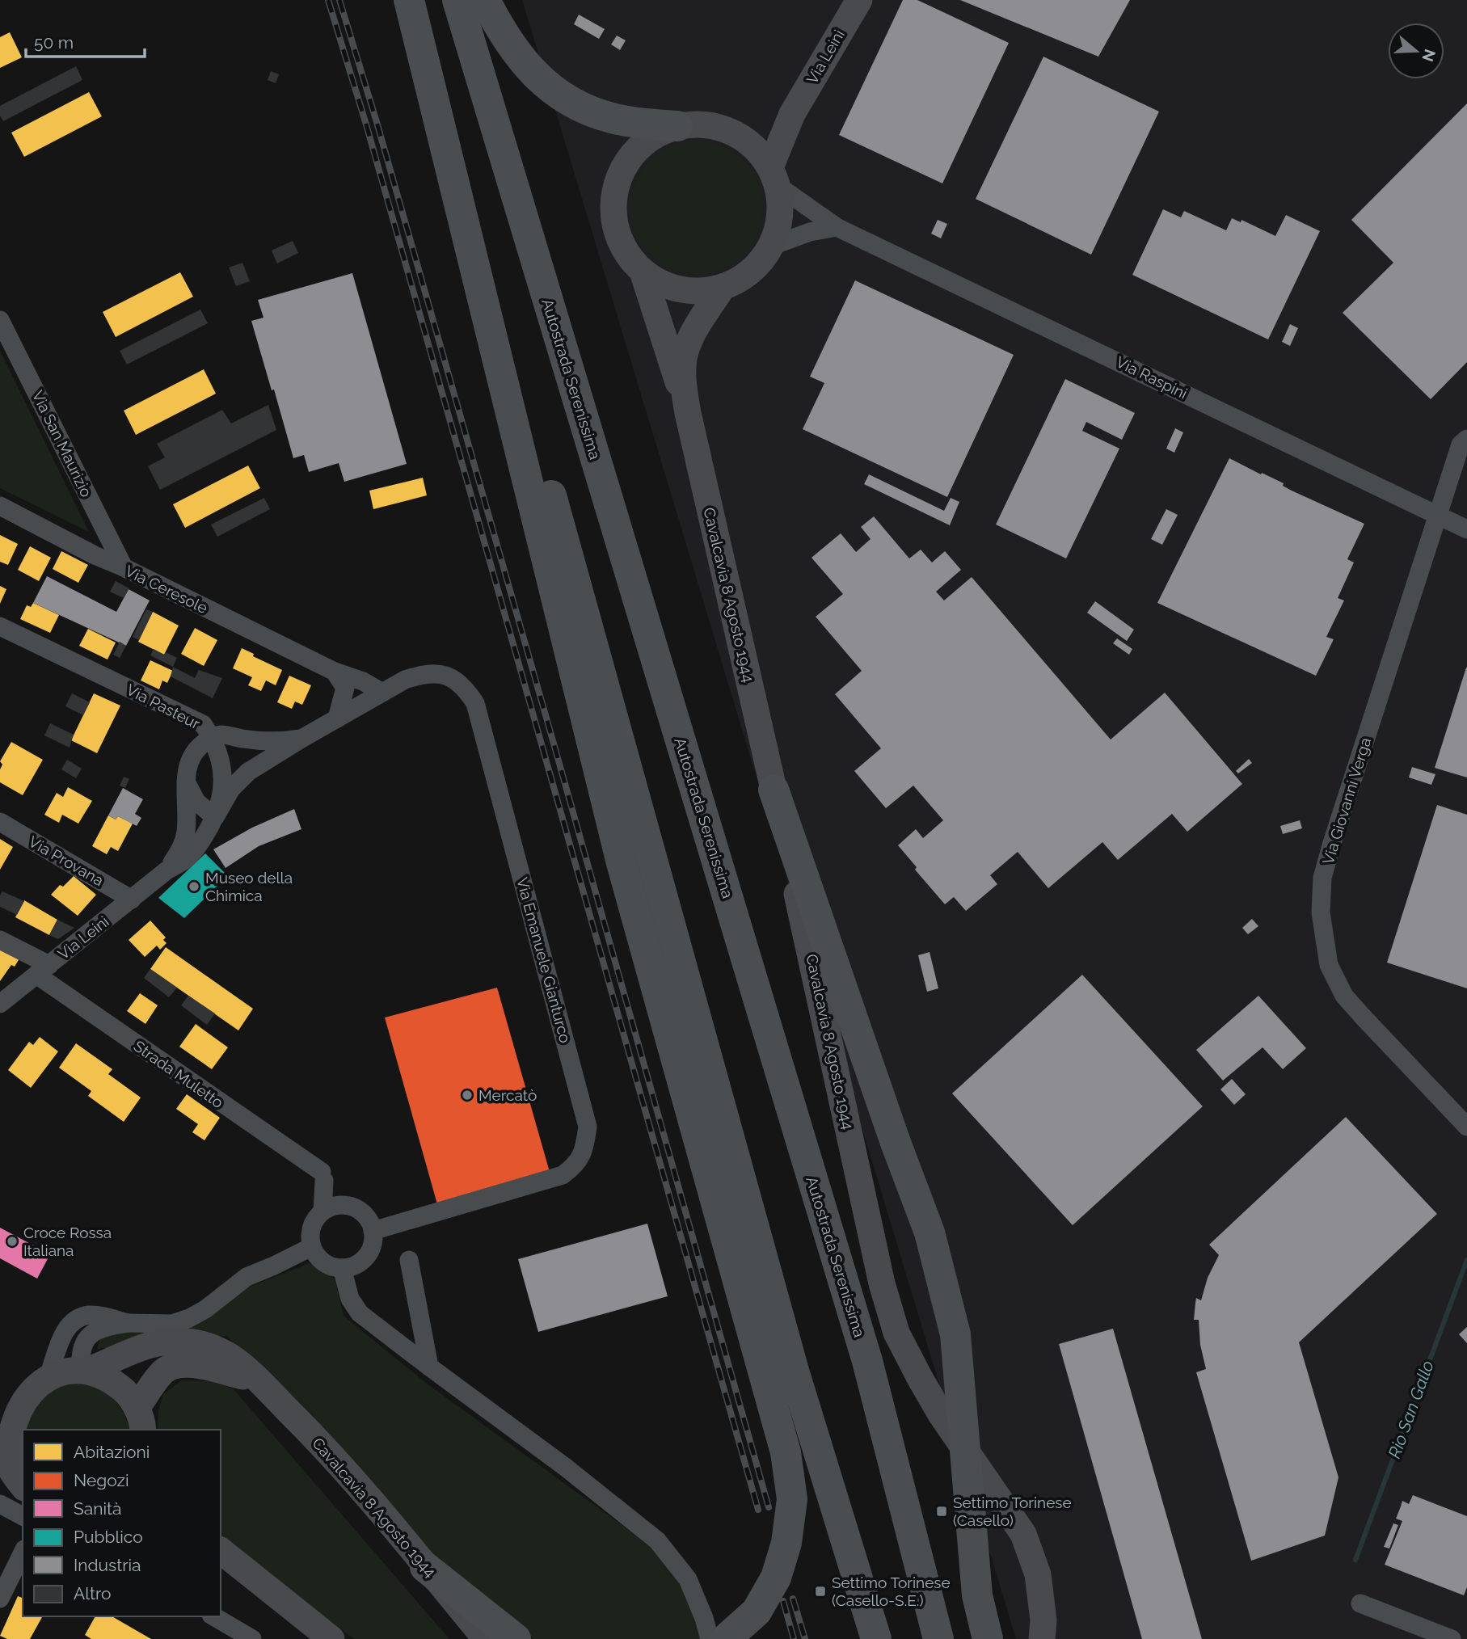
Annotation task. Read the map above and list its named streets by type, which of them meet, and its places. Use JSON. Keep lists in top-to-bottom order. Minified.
{"streets":{"highway":["Autostrada Serenissima"],"main road":["Via Leinì","Cavalcavia 8 Agosto 1944"],"street":["Via Raspini","Via San Maurizio","Via Ceresole","Via Pasteur","Via Giovanni Verga","Via Provana","Via Emanuele Gianturco","Strada Muletto"]},"crossings":[["Via Leinì","Via Raspini"],["Via Leinì","Cavalcavia 8 Agosto 1944"],["Via Leinì","Via Pasteur"],["Via Leinì","Via Provana"],["Via Leinì","Strada Muletto"],["Via Raspini","Cavalcavia 8 Agosto 1944"],["Via Raspini","Via Giovanni Verga"],["Via San Maurizio","Via Ceresole"],["Via Ceresole","Via Emanuele Gianturco"]],"water":["Rio San Gallo"],"places":{"other":["Museo della Chimica","Mercatò","Croce Rossa Italiana"],"transit":["Settimo Torinese (Casello)","Settimo Torinese (Casello-S.E.)"]},"legend":["Abitazioni","Negozi","Sanità","Pubblico","Industria","Altro"],"scale_bar":"50 m","north":"right"}
